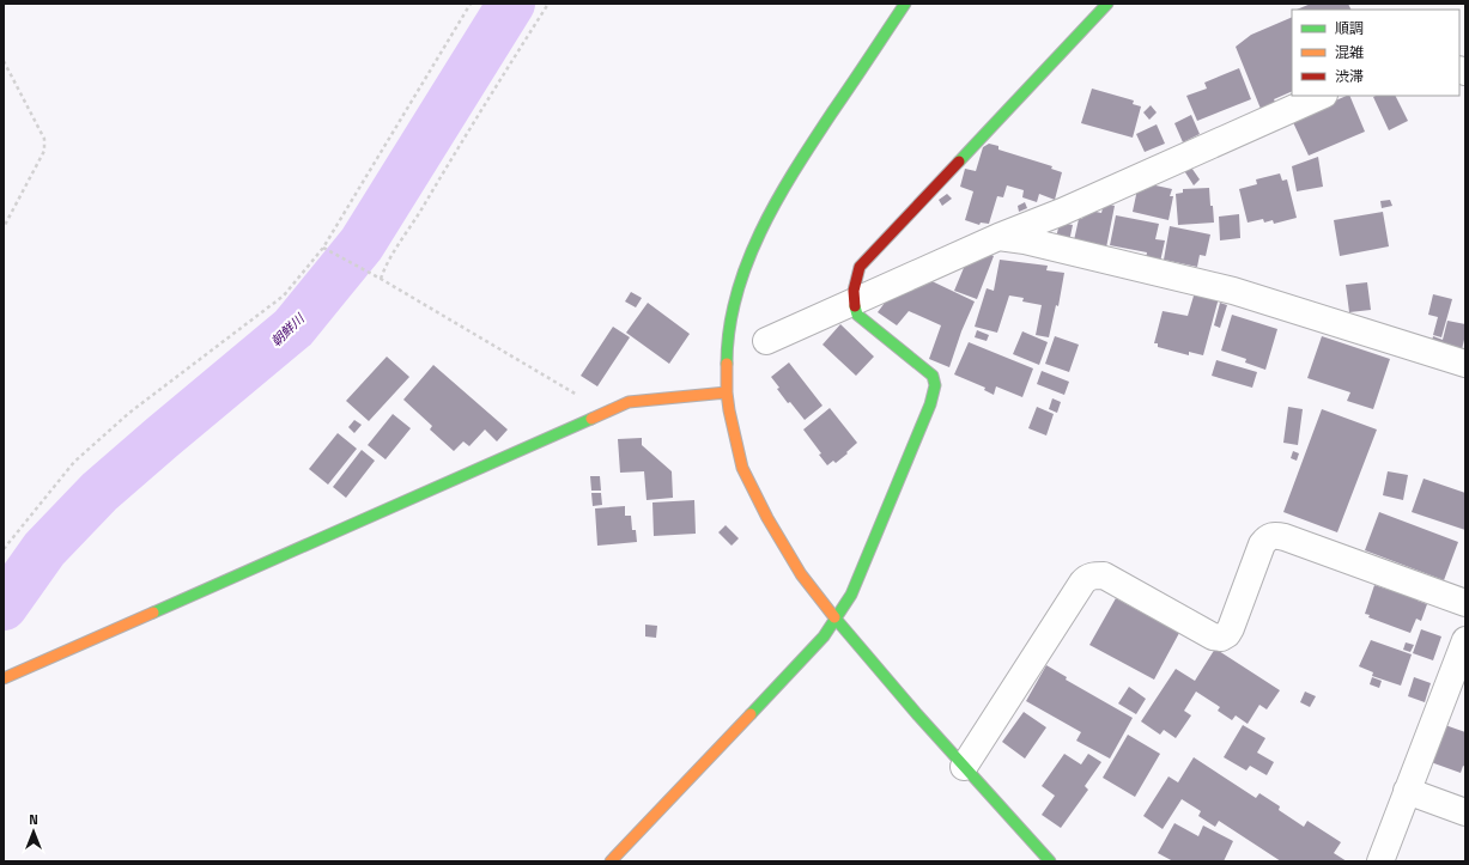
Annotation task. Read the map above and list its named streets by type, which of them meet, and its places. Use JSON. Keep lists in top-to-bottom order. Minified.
{"water":["朝鮮川"],"legend":["順調","混雑","渋滞"],"north":"top"}
